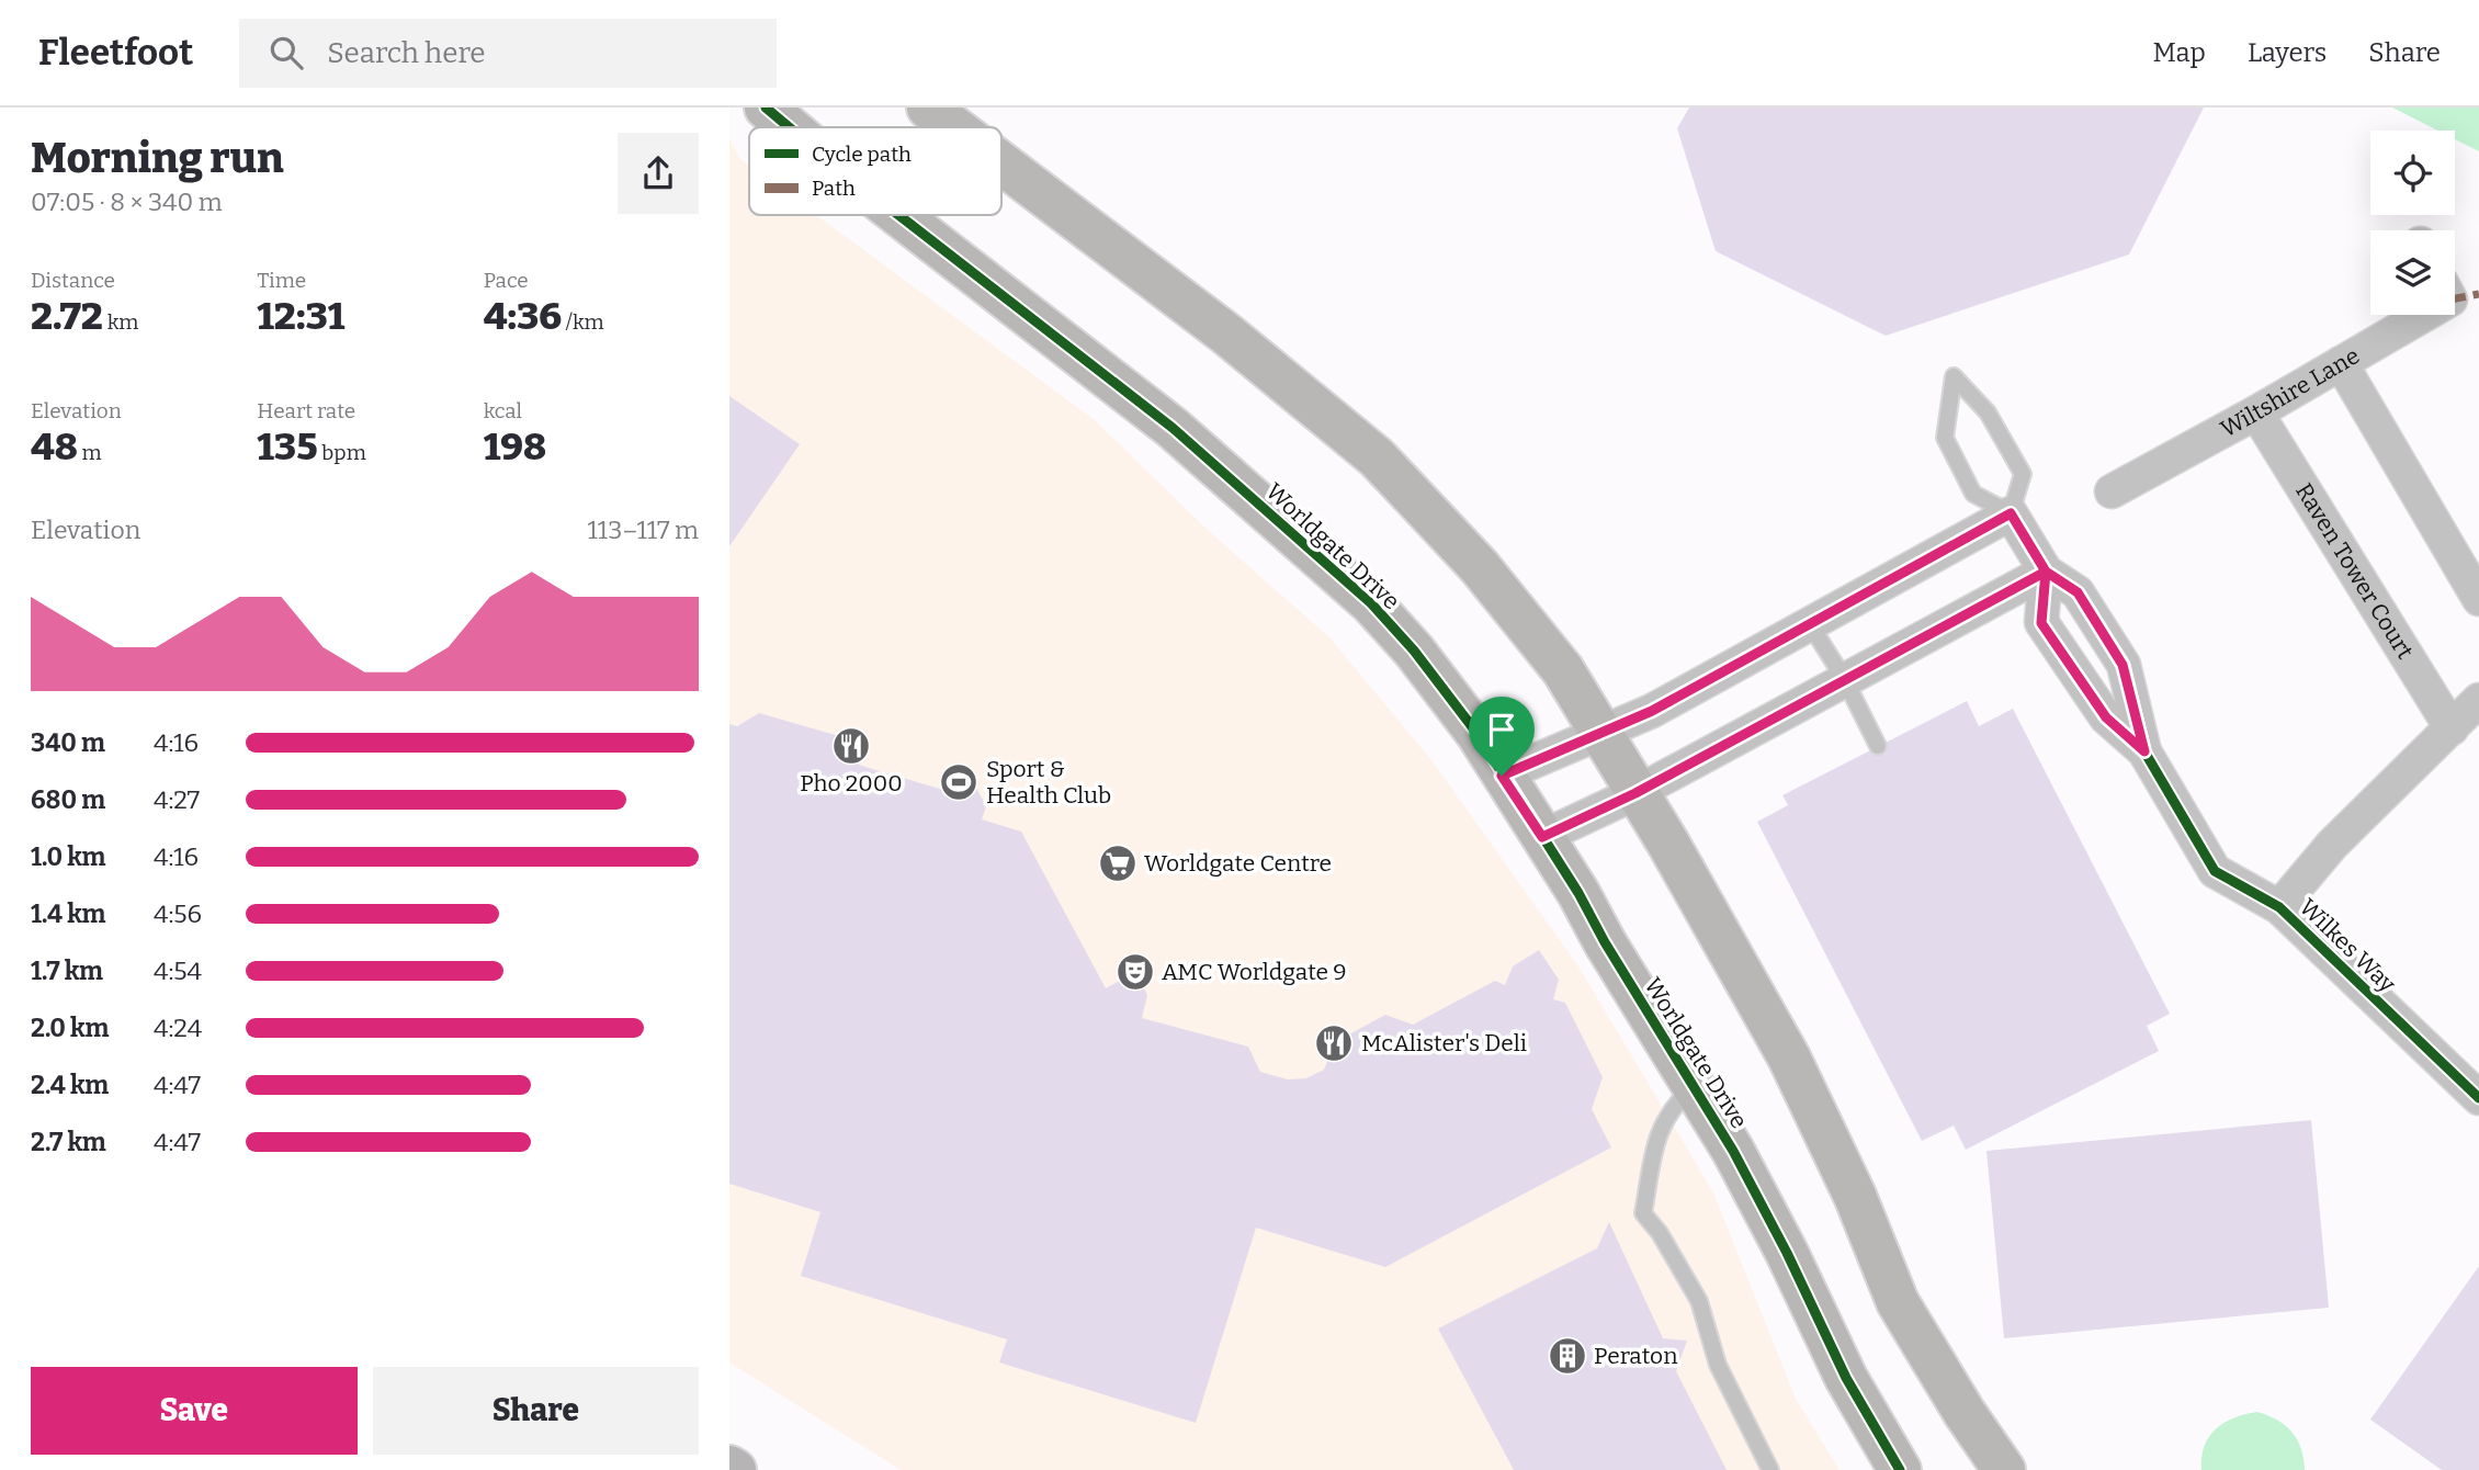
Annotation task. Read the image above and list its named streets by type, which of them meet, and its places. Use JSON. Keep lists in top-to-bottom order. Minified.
{"streets":{"street":["Wiltshire Lane","Worldgate Drive","Raven Tower Court","Wilkes Way"]},"crossings":[["Wiltshire Lane","Raven Tower Court"]],"places":{"restaurant":["Pho 2000","McAlister's Deli"],"sports":["Sport & Health Club"],"supermarket":["Worldgate Centre"],"theatre":["AMC Worldgate 9"],"building":["Peraton"]},"legend":["Cycle path","Path"],"page":{"header":"Fleetfoot","search":"Search here","nav":["Map","Layers","Share"],"heading":["Morning run","07:05 · 8 × 340 m"],"stats":[["Distance","2.72 km"],["Time","12:31"],["Pace","4:36 /km"],["Elevation","48 m"],["Heart rate","135 bpm"],["kcal","198"]],"chart":["Elevation","113–117 m"],"list":[{"name":"340 m","note":"4:16"},{"name":"680 m","note":"4:27"},{"name":"1.0 km","note":"4:16"},{"name":"1.4 km","note":"4:56"},{"name":"1.7 km","note":"4:54"},{"name":"2.0 km","note":"4:24"},{"name":"2.4 km","note":"4:47"},{"name":"2.7 km","note":"4:47"}],"buttons":["Save","Share"]}}
